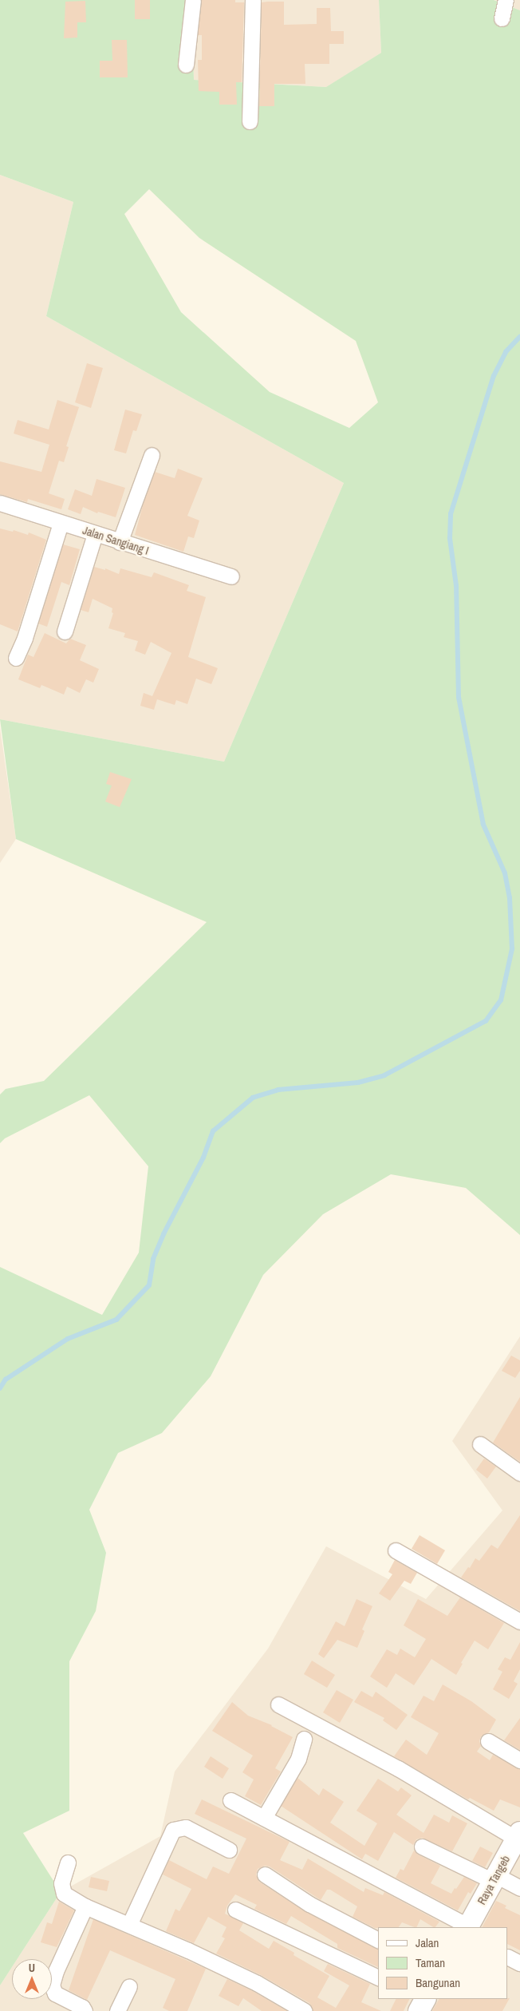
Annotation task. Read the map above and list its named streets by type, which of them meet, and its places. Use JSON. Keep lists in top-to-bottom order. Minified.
{"streets":{"street":["Jalan Sangiang I","Raya Tangeb"]},"legend":["Jalan","Taman","Bangunan"],"north":"top"}
